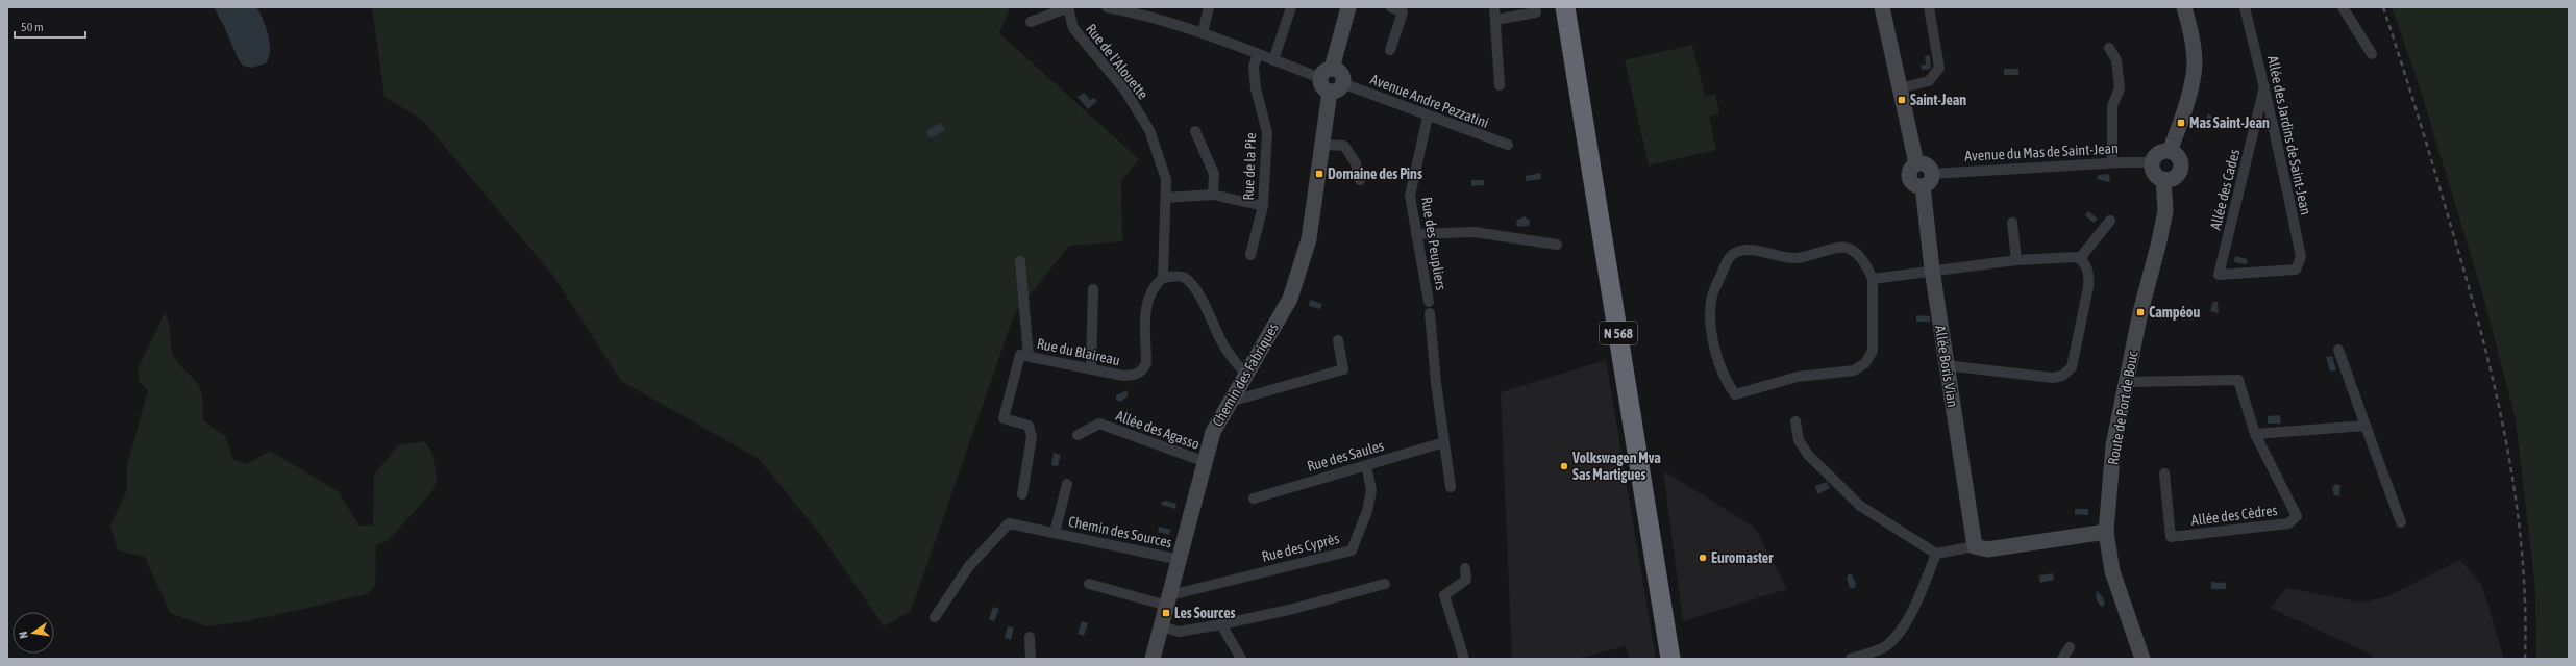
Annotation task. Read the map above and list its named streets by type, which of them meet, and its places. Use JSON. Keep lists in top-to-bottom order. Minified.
{"streets":{"highway":["N 568"],"street":["Rue de l'Alouette","Avenue Andre Pezzatini","Allée des Jardins de Saint-Jean","Avenue du Mas de Saint-Jean","Rue de la Pie","Allée des Cades","Rue des Peupliers","Rue du Blaireau","Allée Boris Vian","Chemin des Fabriques","Route de Port de Bouc","Allée des Agasso","Rue des Saules","Allée des Cèdres","Chemin des Sources","Rue des Cyprès"]},"crossings":[["Rue de l'Alouette","Rue du Blaireau"],["Avenue Andre Pezzatini","Rue des Peupliers"],["Avenue Andre Pezzatini","Chemin des Fabriques"],["Allée des Jardins de Saint-Jean","Allée des Cades"],["Avenue du Mas de Saint-Jean","Allée Boris Vian"],["Avenue du Mas de Saint-Jean","Route de Port de Bouc"],["Rue des Peupliers","Rue des Saules"],["Chemin des Fabriques","Allée des Agasso"],["Chemin des Fabriques","Chemin des Sources"],["Chemin des Fabriques","Rue des Cyprès"],["Rue des Saules","Rue des Cyprès"]],"places":{"transit":["Saint-Jean","Mas Saint-Jean","Domaine des Pins","Campéou","Les Sources"],"other":["Volkswagen Mva Sas Martigues","Euromaster"]},"scale_bar":"50 m","north":"left"}
